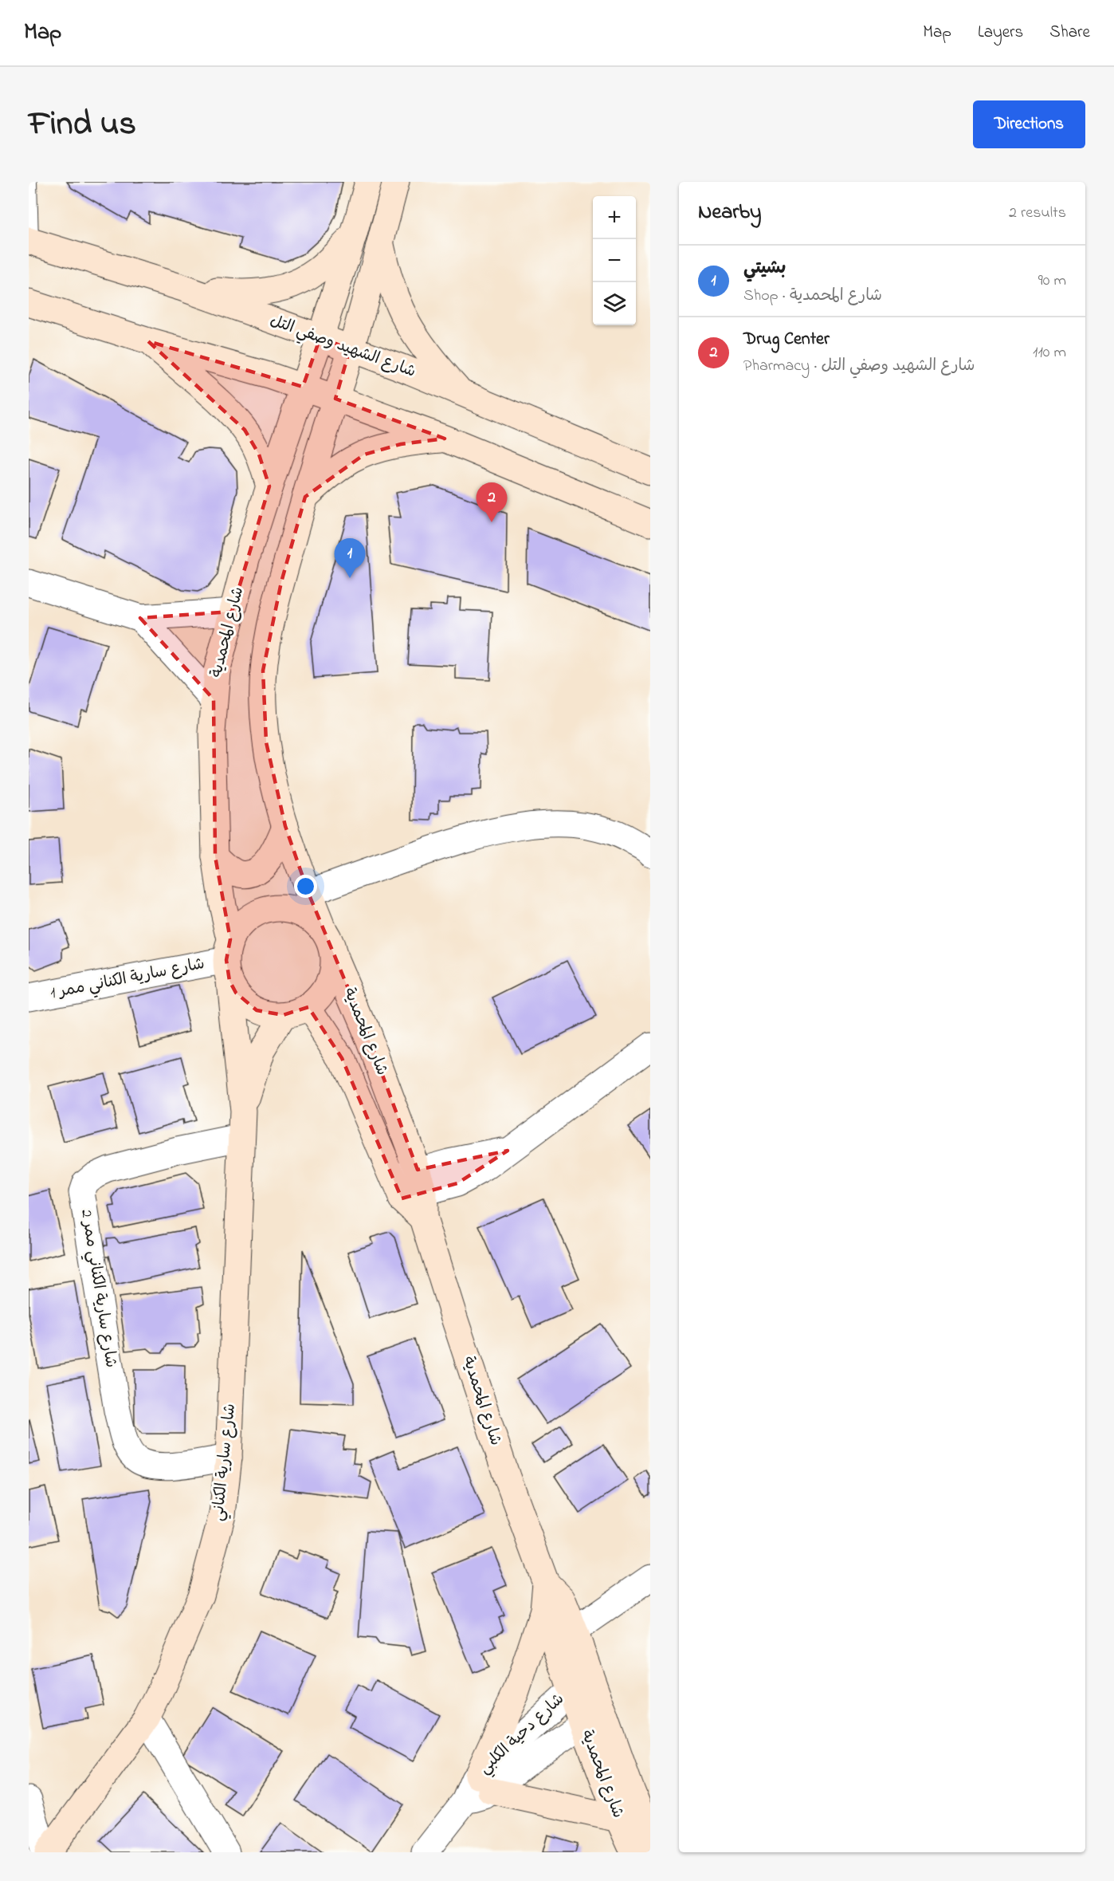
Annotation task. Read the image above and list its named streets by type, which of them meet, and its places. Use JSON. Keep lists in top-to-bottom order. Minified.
{"streets":{"street":["شارع الشهيد وصفي التل","شارع المحمدية","شارع سارية الكناني ممر 1","شارع سارية الكناني ممر 2","شارع سارية الكناني","شارع دحية الكلبي"]},"crossings":[["شارع الشهيد وصفي التل","شارع المحمدية"],["شارع المحمدية","شارع سارية الكناني ممر 1"],["شارع المحمدية","شارع سارية الكناني"],["شارع المحمدية","شارع دحية الكلبي"],["شارع سارية الكناني ممر 1","شارع سارية الكناني"],["شارع سارية الكناني ممر 2","شارع سارية الكناني"]],"page":{"header":"Map","nav":["Map","Layers","Share"],"title":"Find us","buttons":"Directions","heading":["Nearby","2 results"],"map_buttons":["+","−"],"list":[{"mark":"1","name":"بشيتي","note":"Shop · شارع المحمدية","value":"90 m"},{"mark":"2","name":"Drug Center","note":"Pharmacy · شارع الشهيد وصفي التل","value":"110 m"}],"pins":["2","1"]}}
